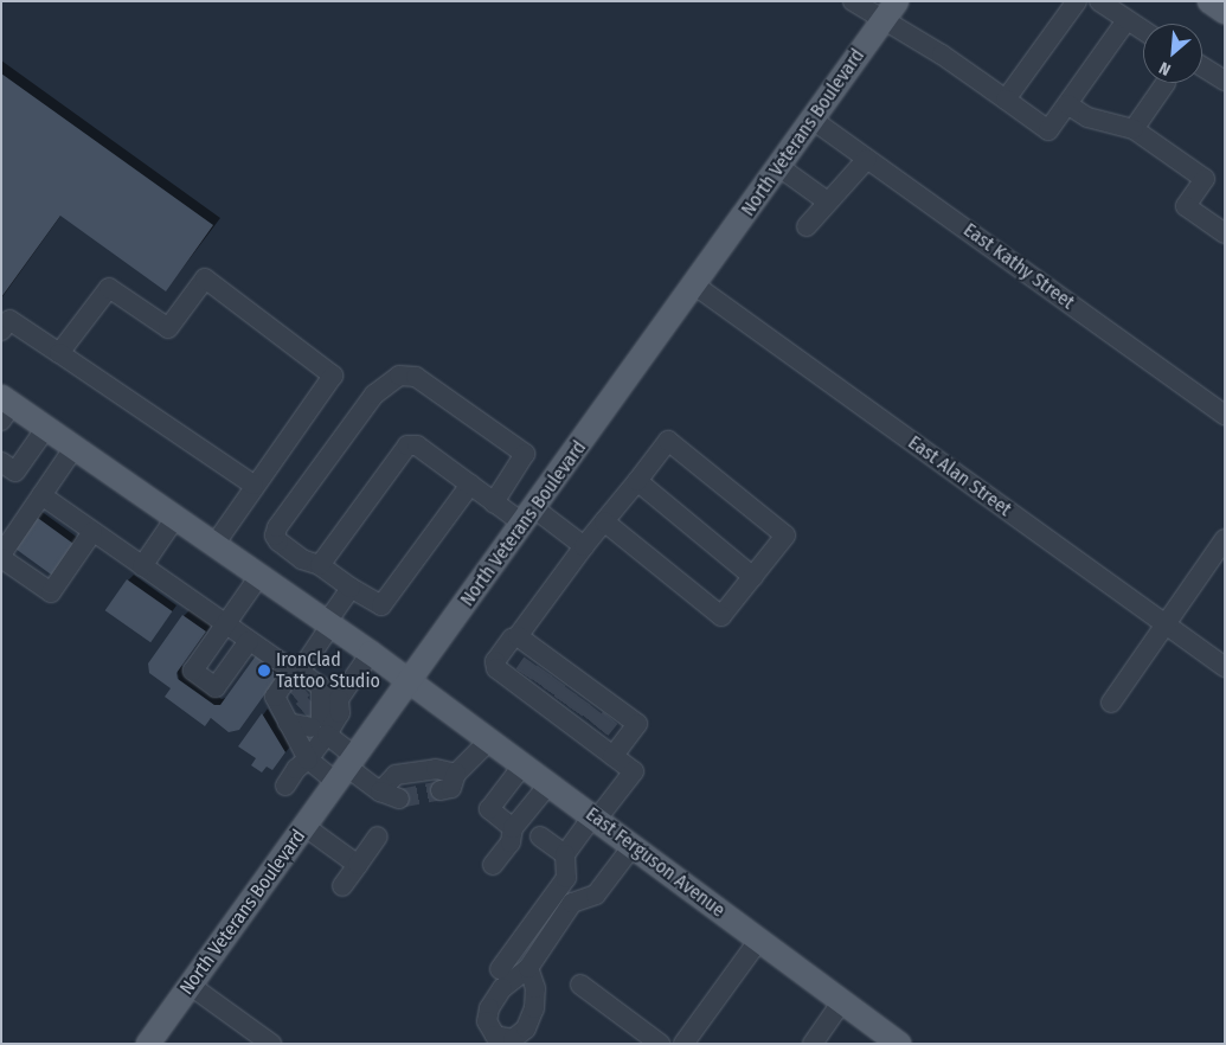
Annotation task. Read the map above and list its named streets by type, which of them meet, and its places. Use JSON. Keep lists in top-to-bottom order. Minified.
{"streets":{"main road":["North Veterans Boulevard","East Ferguson Avenue"],"street":["East Kathy Street","East Alan Street"]},"crossings":[["North Veterans Boulevard","East Kathy Street"],["North Veterans Boulevard","East Alan Street"],["North Veterans Boulevard","East Ferguson Avenue"]],"places":["IronClad Tattoo Studio"],"north":"bottom left"}
